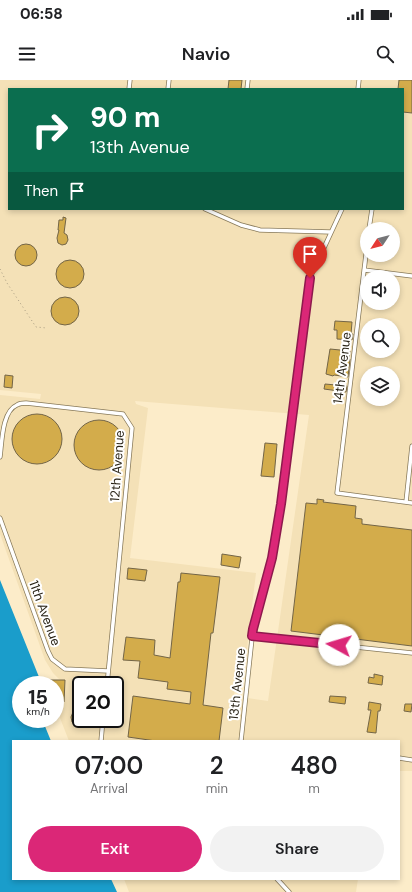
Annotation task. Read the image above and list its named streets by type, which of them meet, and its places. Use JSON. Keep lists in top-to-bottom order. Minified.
{"streets":{"lane":["14th Avenue","12th Avenue","11th Avenue","13th Avenue"]},"crossings":[["12th Avenue","11th Avenue"]],"north":"bottom left","page":{"status":"06:58","header":"Navio","turn":["90 m","13th Avenue"],"then":"Then","speed":"15 km/h","limit":"20","eta":["07:00","Arrival","2","min","480","m"],"buttons":["Exit","Share"]}}
